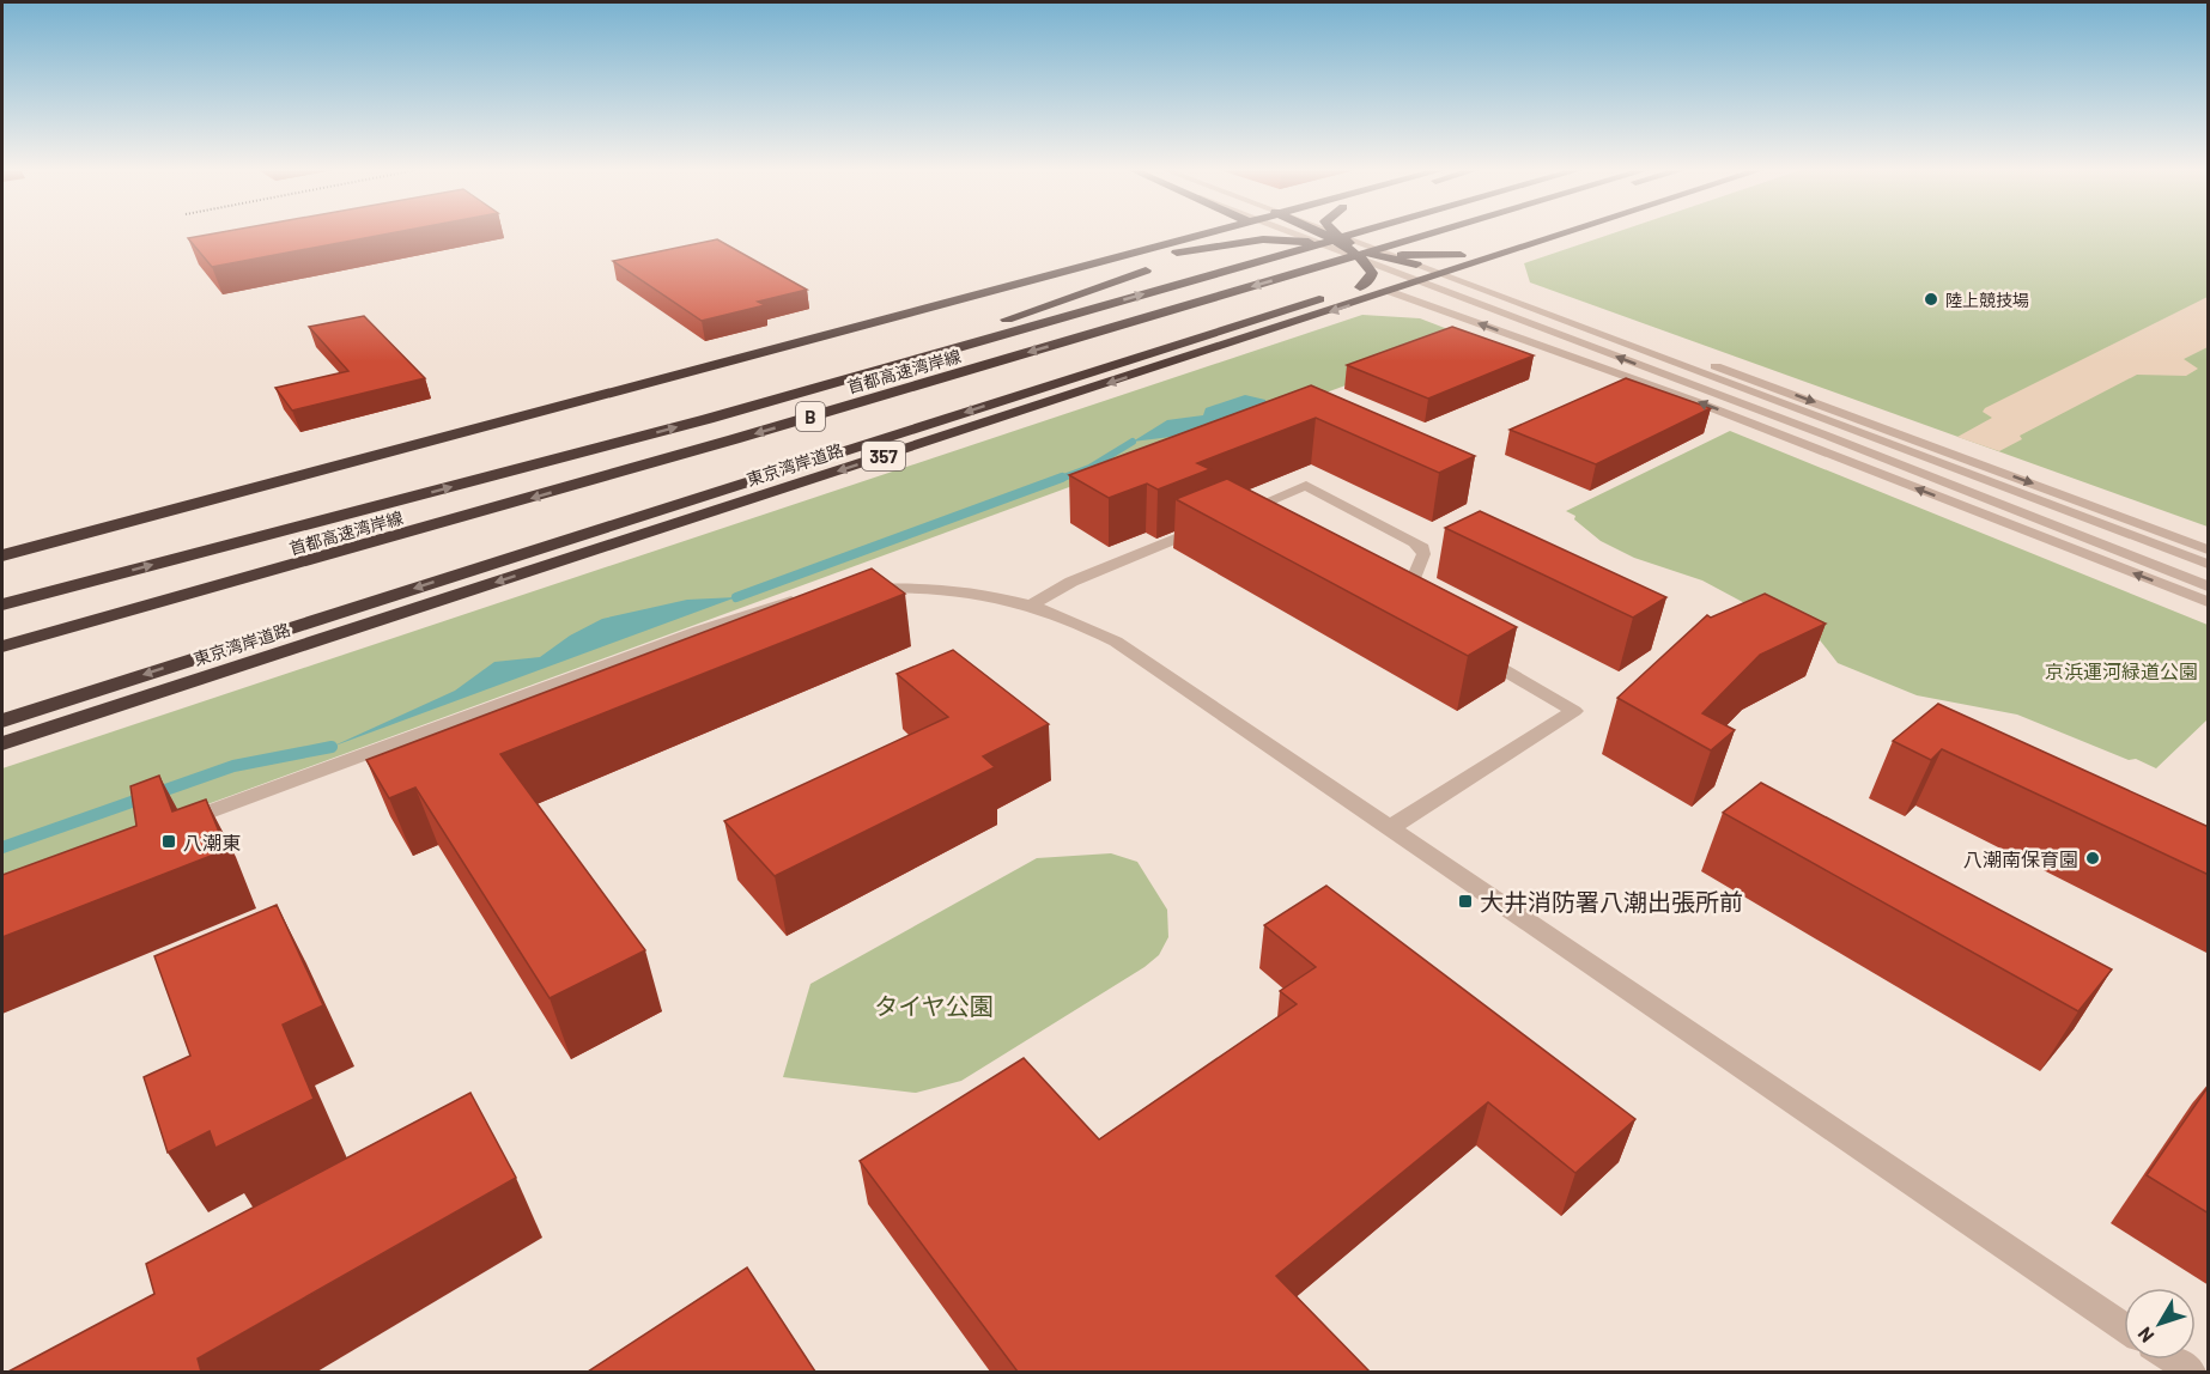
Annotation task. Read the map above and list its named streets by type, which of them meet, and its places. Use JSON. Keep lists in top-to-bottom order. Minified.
{"streets":{"highway":["首都高速湾岸線","B","357","東京湾岸道路"]},"parks":["京浜運河緑道公園","タイヤ公園"],"places":{"other":["陸上競技場","八潮南保育園"],"transit":["八潮東","大井消防署八潮出張所前"]},"north":"bottom left"}
